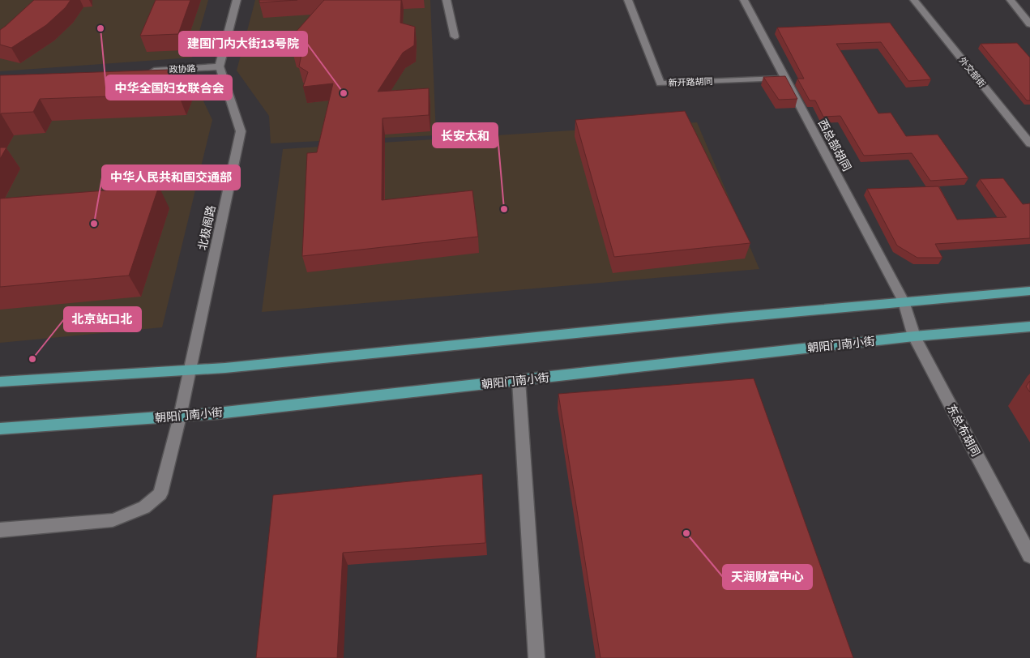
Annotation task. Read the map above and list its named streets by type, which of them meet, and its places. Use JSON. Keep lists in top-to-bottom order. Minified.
{"streets":{"main road":["朝阳门南小街"],"street":["政协路","外交部街","新开路胡同","西总部胡同","北极阁路","东总布胡同"]},"crossings":[["政协路","北极阁路"],["新开路胡同","西总部胡同"],["西总部胡同","东总布胡同"],["北极阁路","朝阳门南小街"],["朝阳门南小街","东总布胡同"]],"places":["中华全国妇女联合会","建国门内大街13号院","长安太和","中华人民共和国交通部","北京站口北","天润财富中心"]}
